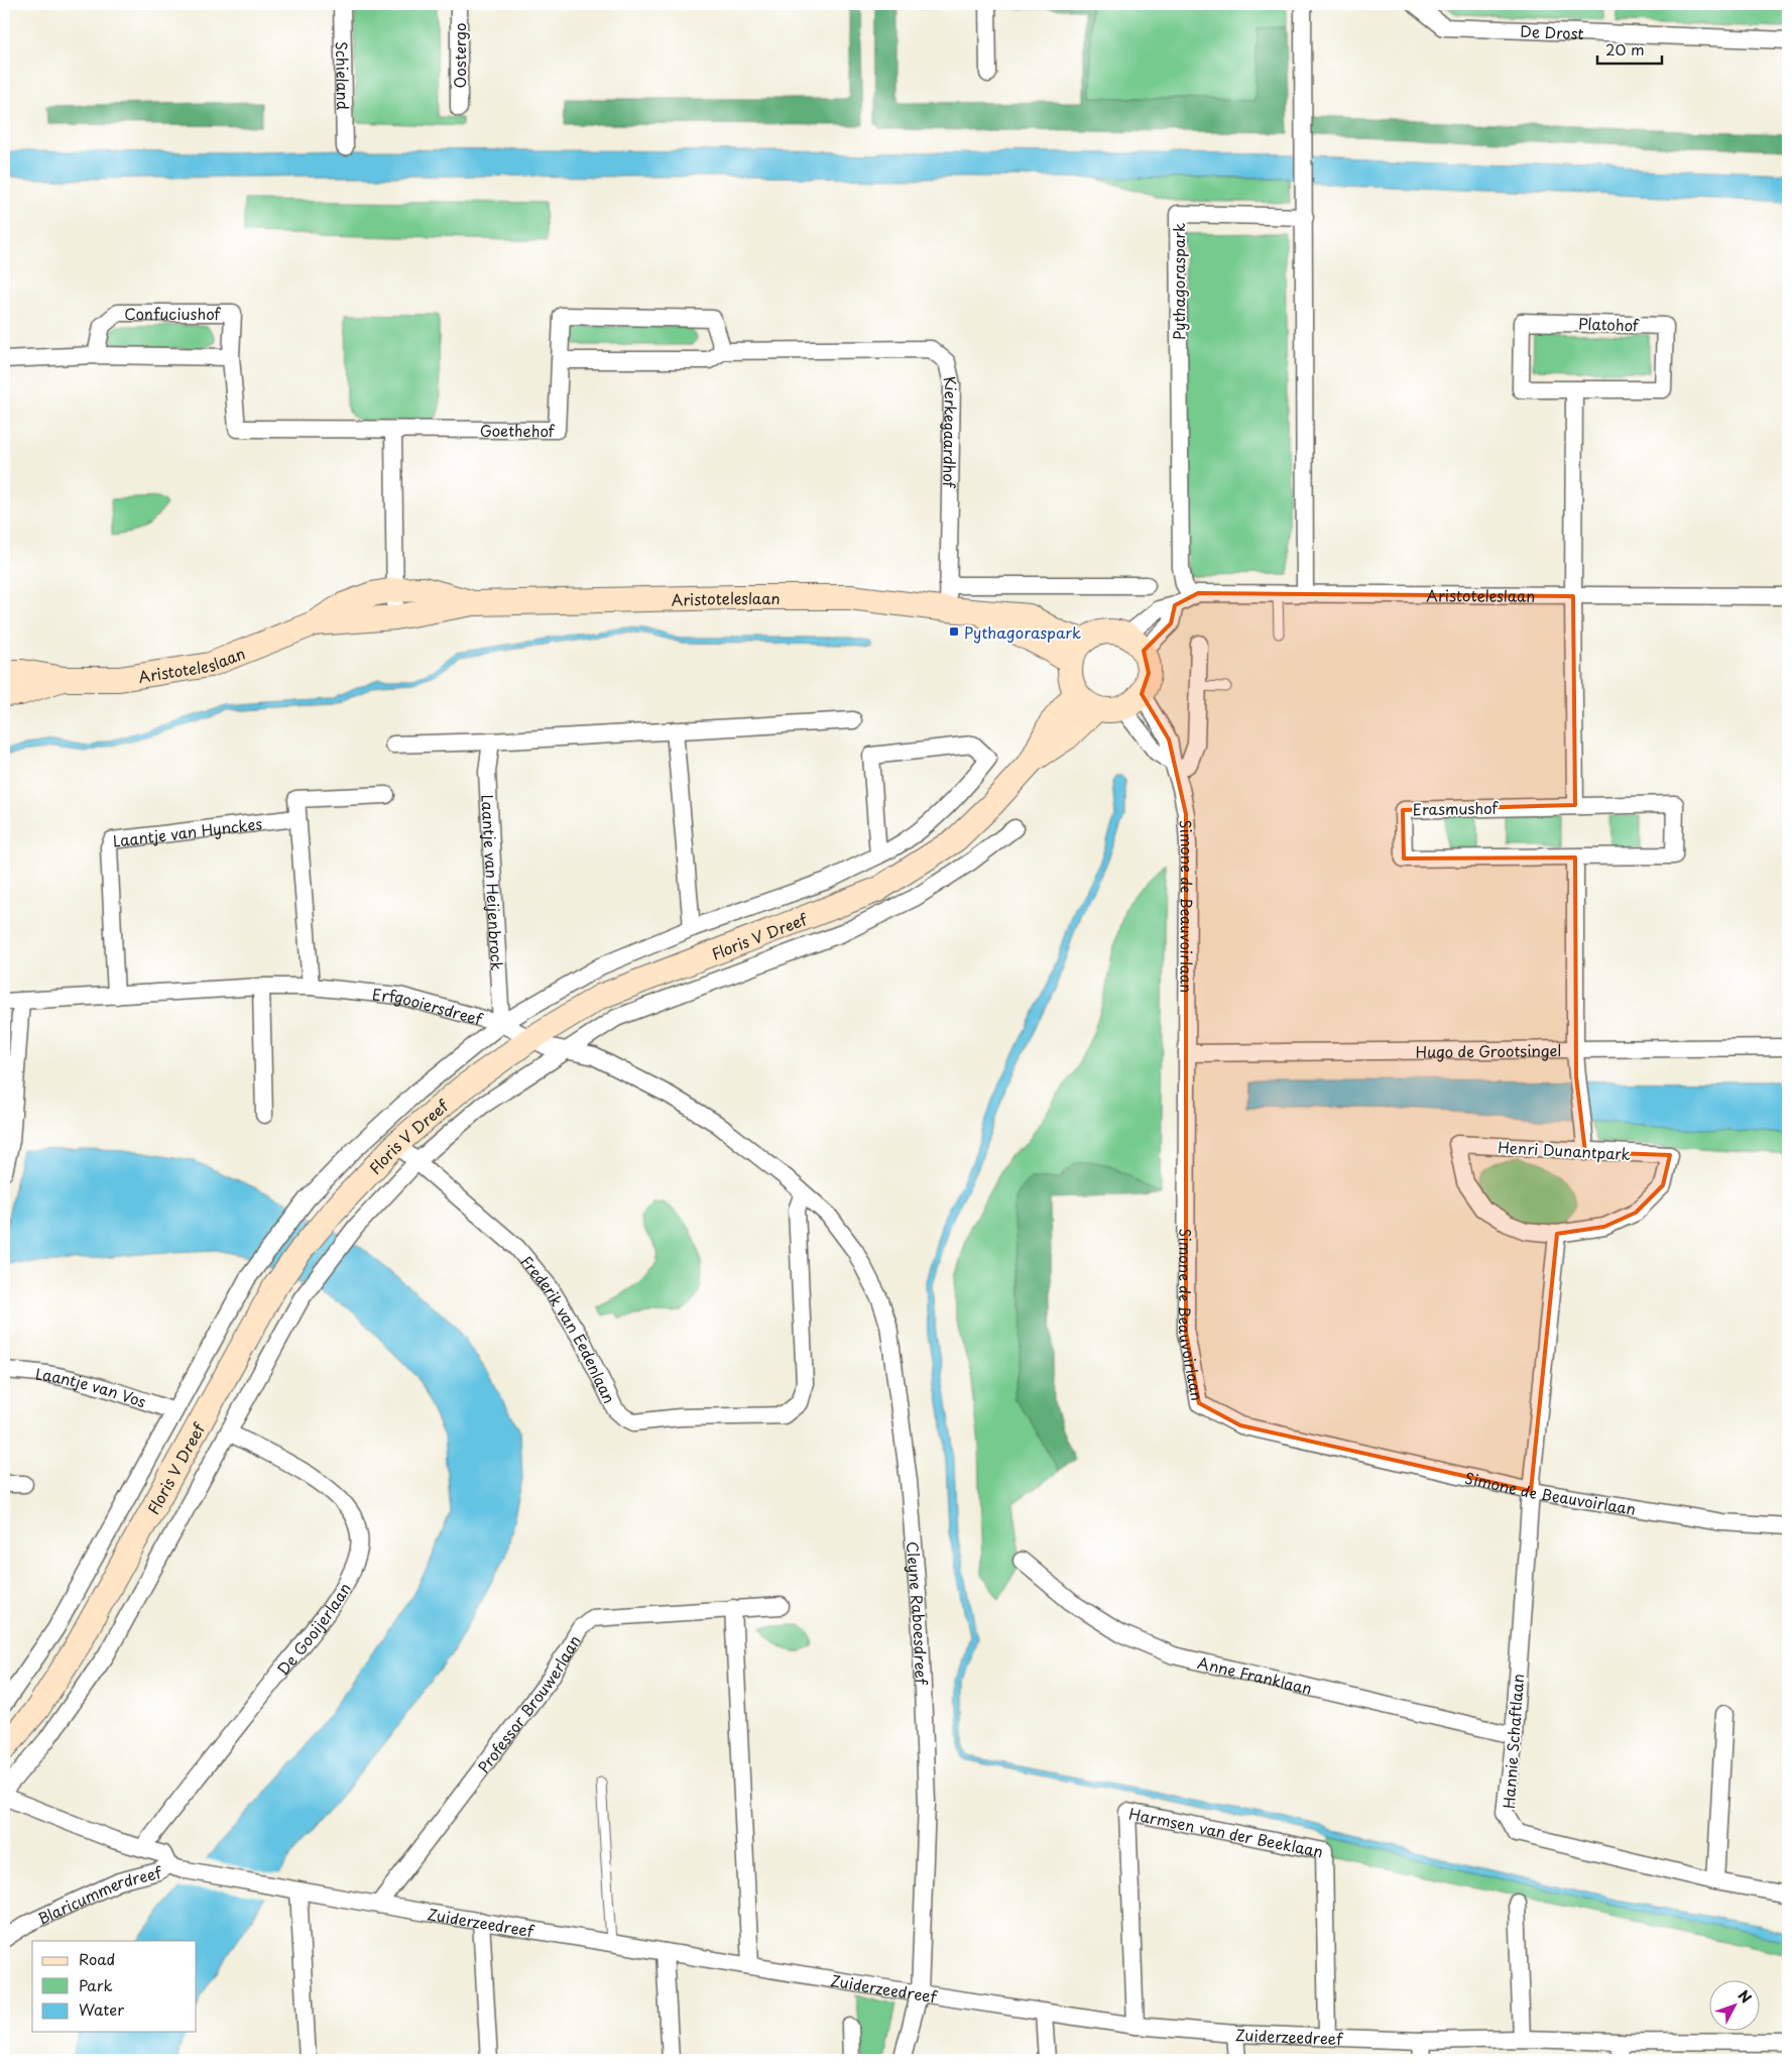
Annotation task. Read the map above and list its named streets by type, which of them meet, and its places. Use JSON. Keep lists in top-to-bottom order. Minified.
{"streets":{"street":["De Drost","Oostergo","Schieland","Pythagoraspark","Confuciushof","Platohof","Goethehof","Kierkegaardhof","Aristoteleslaan","Erasmushof","Laantje van Hynckes","Laantje van Heijenbrock","Simone de Beauvoirlaan","Floris V Dreef","Erfgooiersdreef","Hugo de Grootsingel","Henri Dunantpark","Frederik van Eedenlaan","Laantje van Vos","Cleyne Raboesdreef","De Gooijerlaan","Anne Franklaan","Professor Brouwerlaan","Hannie Schaftlaan","Harmsen van der Beeklaan","Blaricummerdreef","Zuiderzeedreef"]},"crossings":[["Pythagoraspark","Aristoteleslaan"],["Confuciushof","Goethehof"],["Goethehof","Kierkegaardhof"],["Kierkegaardhof","Aristoteleslaan"],["Aristoteleslaan","Simone de Beauvoirlaan"],["Aristoteleslaan","Floris V Dreef"],["Laantje van Hynckes","Erfgooiersdreef"],["Laantje van Heijenbrock","Floris V Dreef"],["Laantje van Heijenbrock","Erfgooiersdreef"],["Simone de Beauvoirlaan","Floris V Dreef"],["Simone de Beauvoirlaan","Hugo de Grootsingel"],["Simone de Beauvoirlaan","Hannie Schaftlaan"],["Floris V Dreef","Erfgooiersdreef"],["Floris V Dreef","Frederik van Eedenlaan"],["Floris V Dreef","Laantje van Vos"],["Floris V Dreef","De Gooijerlaan"],["Erfgooiersdreef","Frederik van Eedenlaan"],["Erfgooiersdreef","Cleyne Raboesdreef"],["Frederik van Eedenlaan","Cleyne Raboesdreef"],["Cleyne Raboesdreef","Zuiderzeedreef"],["De Gooijerlaan","Zuiderzeedreef"],["Anne Franklaan","Hannie Schaftlaan"],["Professor Brouwerlaan","Zuiderzeedreef"],["Harmsen van der Beeklaan","Zuiderzeedreef"],["Blaricummerdreef","Zuiderzeedreef"]],"places":{"transit":["Pythagoraspark"]},"legend":["Road","Park","Water"],"scale_bar":"20 m","north":"top right"}
